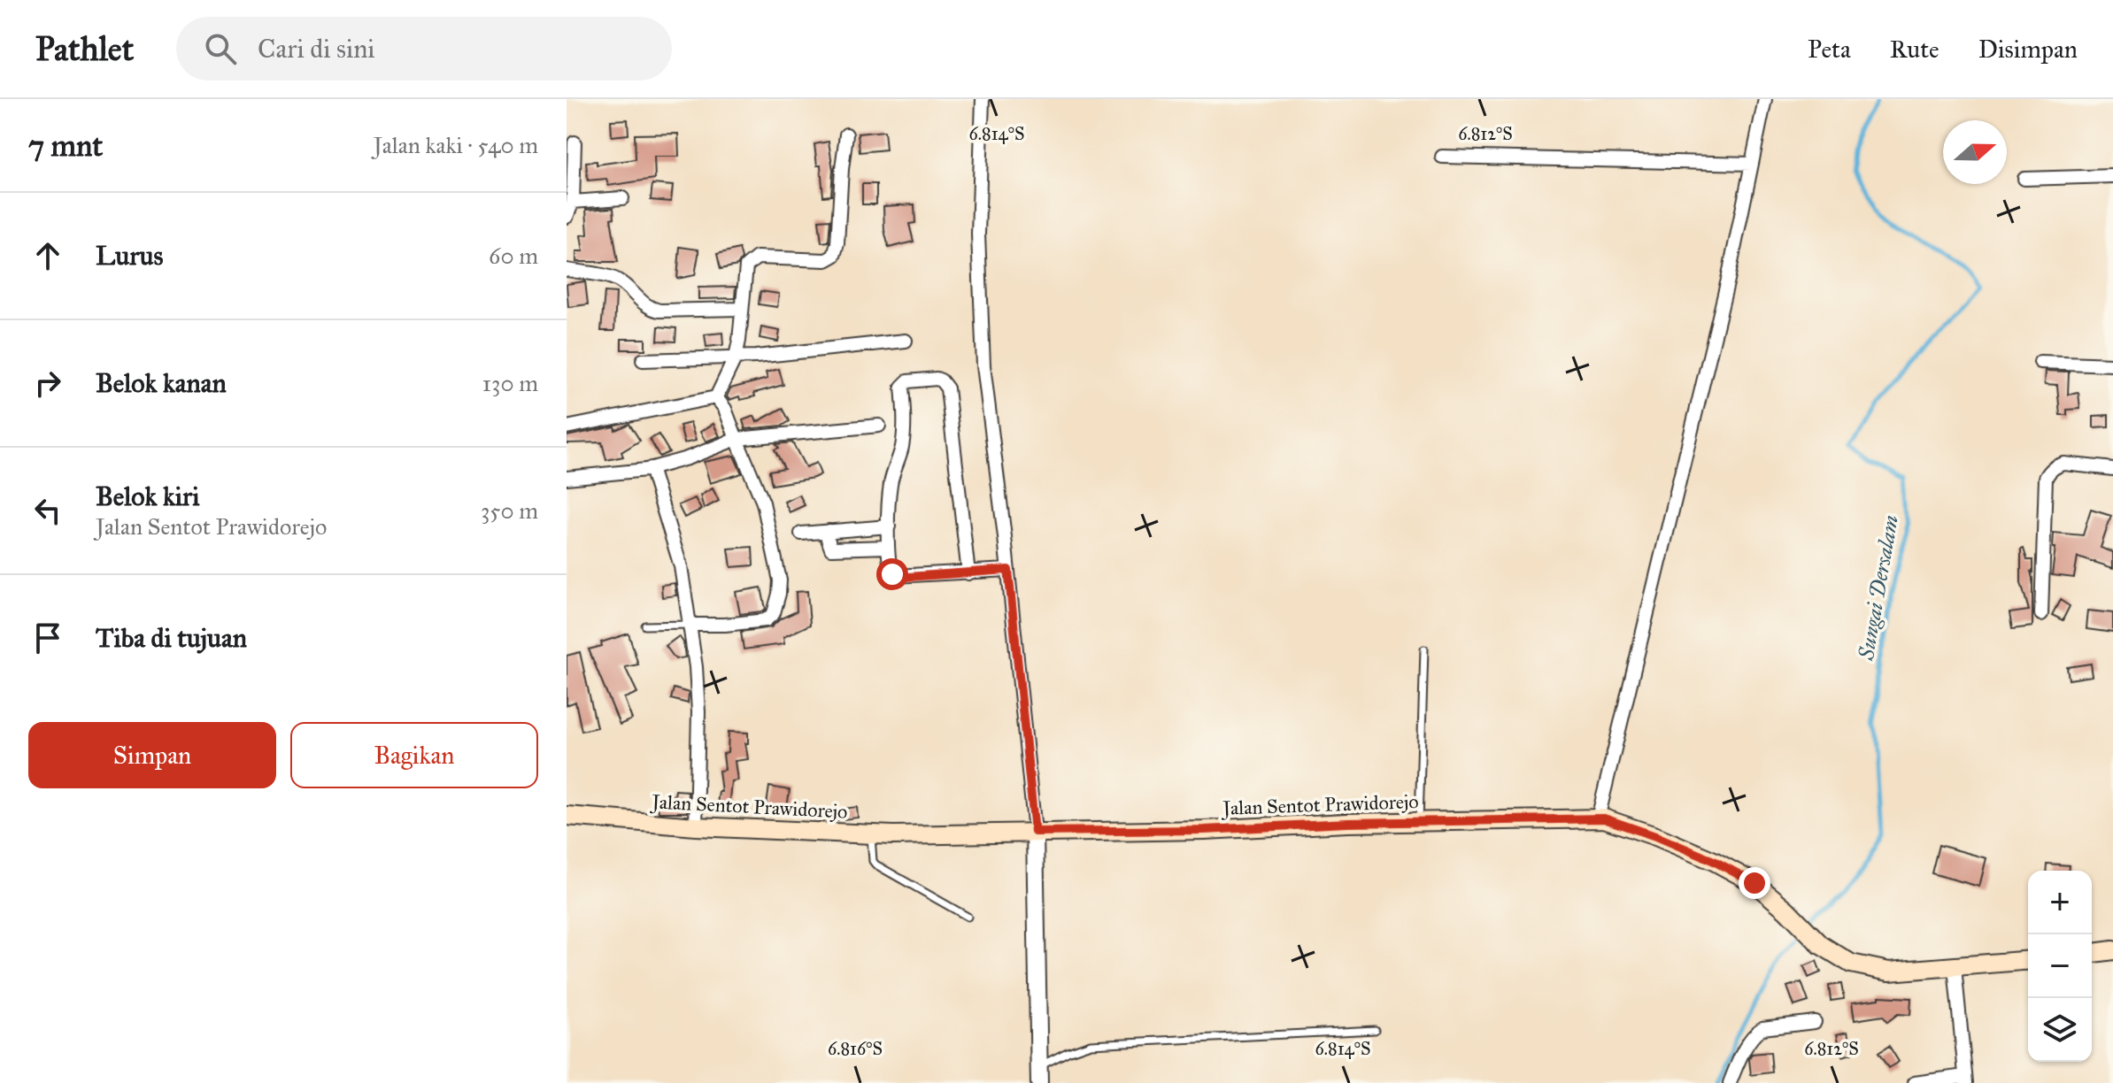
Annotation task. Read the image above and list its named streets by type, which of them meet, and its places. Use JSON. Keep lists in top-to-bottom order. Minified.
{"streets":{"main road":["Jalan Sentot Prawidorejo"]},"water":["Sungai Dersalam"],"north":"right","page":{"header":"Pathlet","search":"Cari di sini","nav":["Peta","Rute","Disimpan"],"heading":["7 mnt","Jalan kaki · 540 m"],"list":[["Lurus","60 m"],["Belok kanan","130 m"],["Belok kiri","Jalan Sentot Prawidorejo","350 m"],"Tiba di tujuan"],"buttons":["Simpan","Bagikan"],"map_buttons":["+","−"]},"coordinates":["6.814°S","6.812°S","6.816°S"]}
